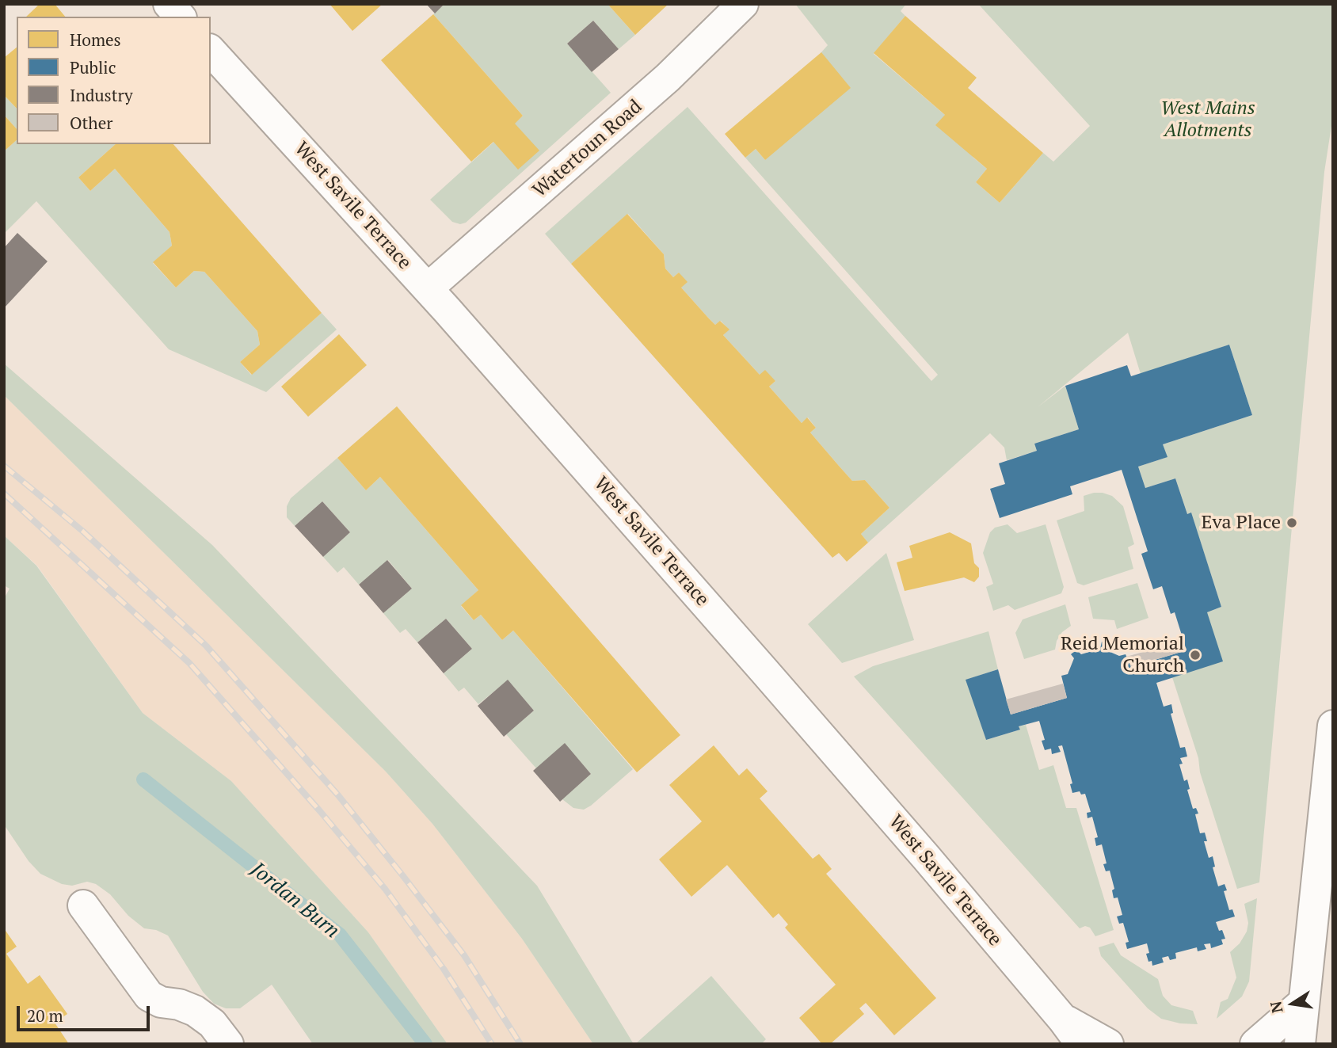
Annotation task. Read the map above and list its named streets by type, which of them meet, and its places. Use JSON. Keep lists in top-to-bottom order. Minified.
{"streets":{"street":["Watertoun Road","West Savile Terrace"]},"crossings":[["Watertoun Road","West Savile Terrace"]],"water":["Jordan Burn"],"parks":["West Mains Allotments"],"places":["Eva Place","Reid Memorial Church"],"legend":["Homes","Public","Industry","Other"],"scale_bar":"20 m","north":"left"}
